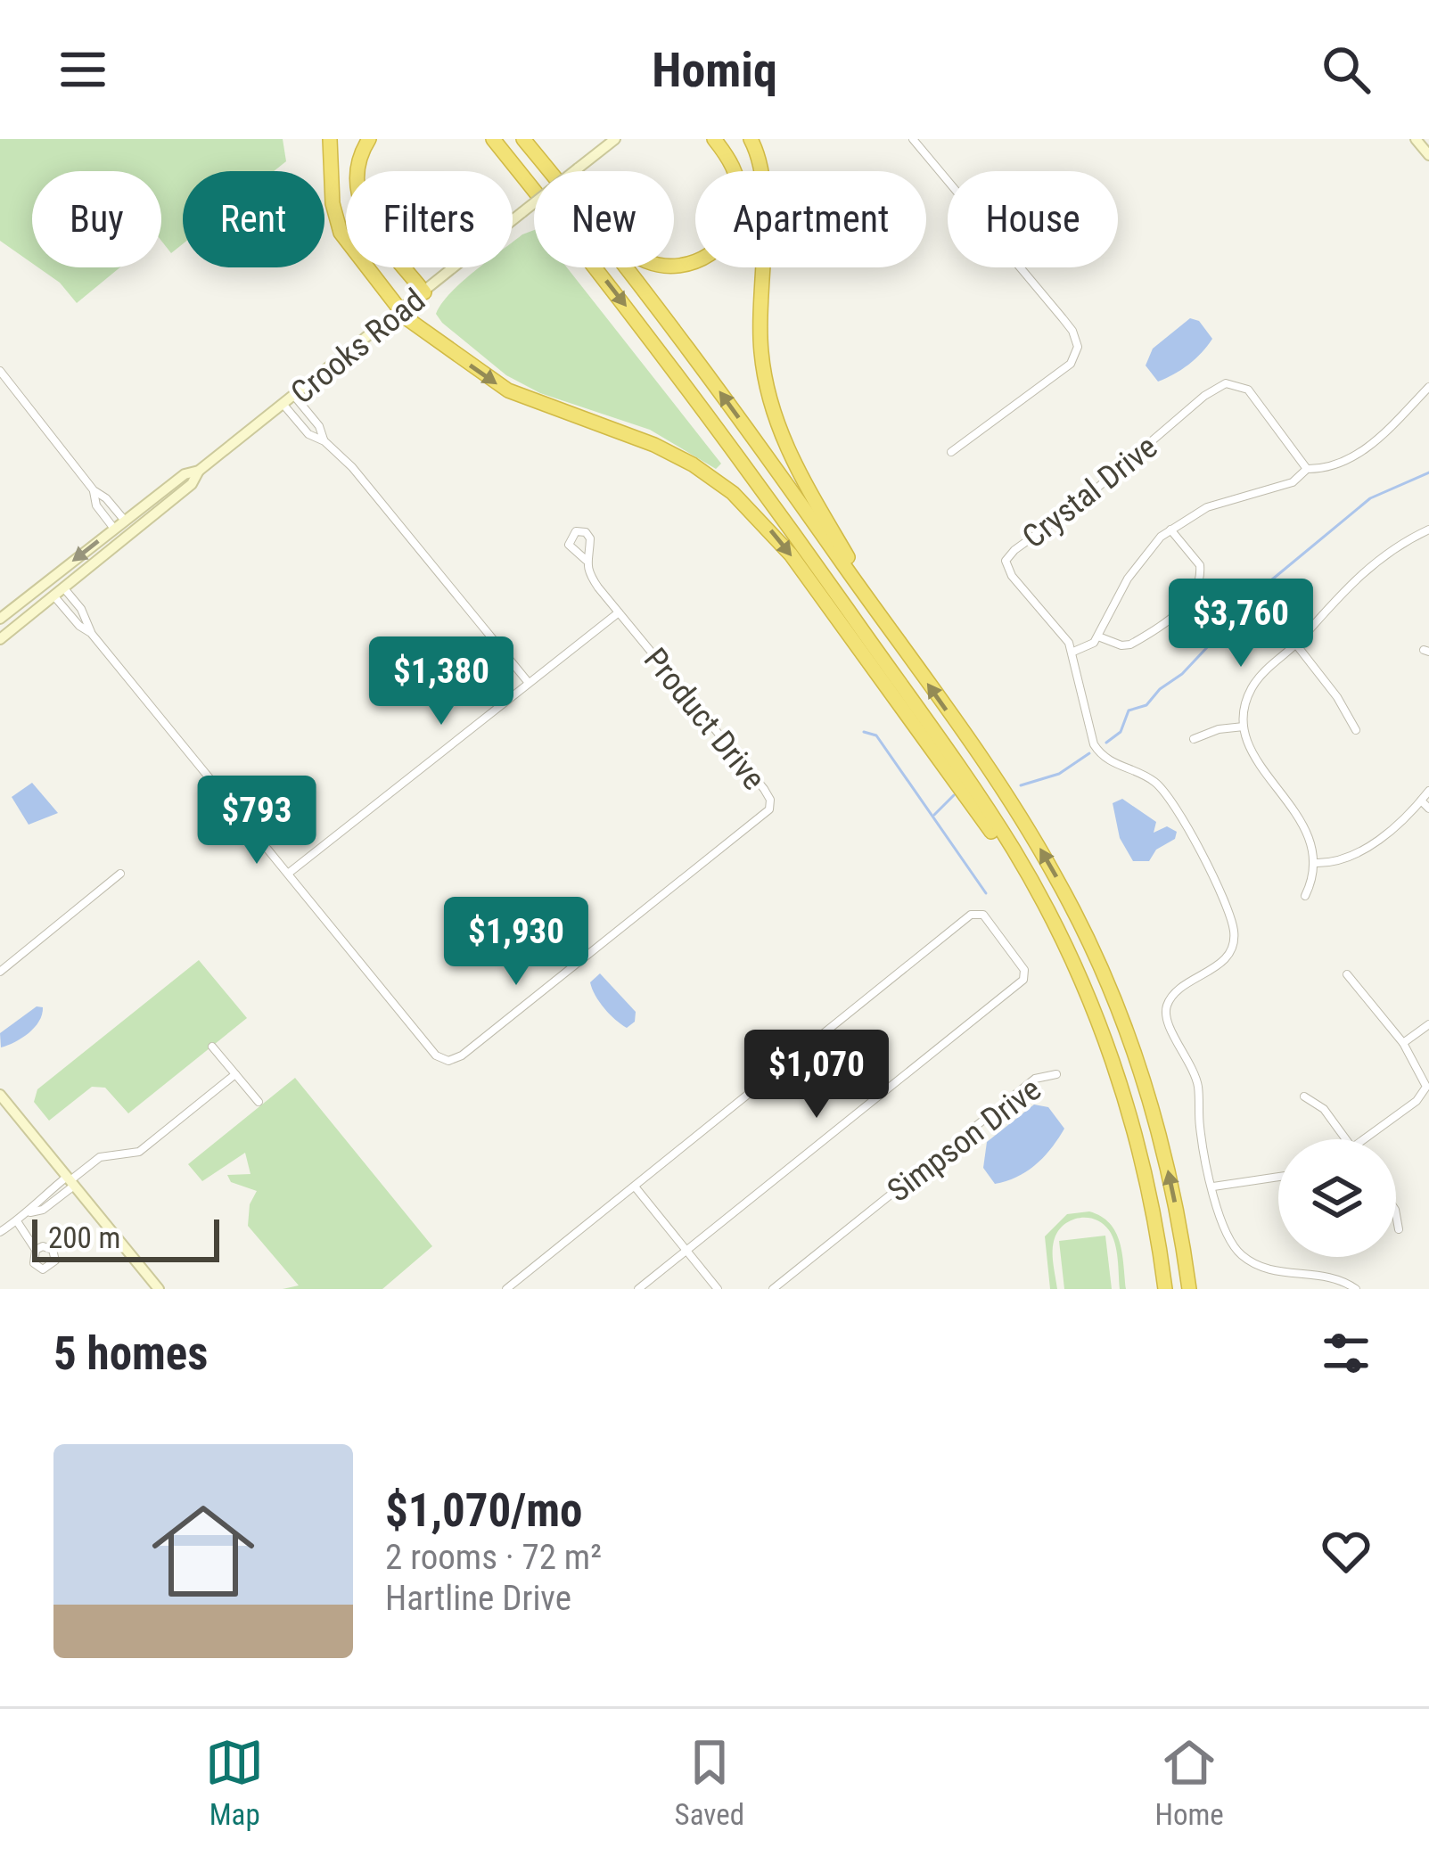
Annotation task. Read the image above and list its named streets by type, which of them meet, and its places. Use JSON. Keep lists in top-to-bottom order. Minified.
{"streets":{"main road":["Crooks Road"],"street":["Crystal Drive","Product Drive","Simpson Drive"]},"scale_bar":"200 m","page":{"header":"Homiq","chip":["Buy","Rent","Filters","New","Apartment","House"],"price":["$3,760","$1,380","$793","$1,930","$1,070"],"scale":"200 m","heading":"5 homes","list":[{"name":"$1,070/mo","note":"2 rooms · 72 m² · Hartline Drive"}],"tabs":["Map","Saved","Home"]}}
